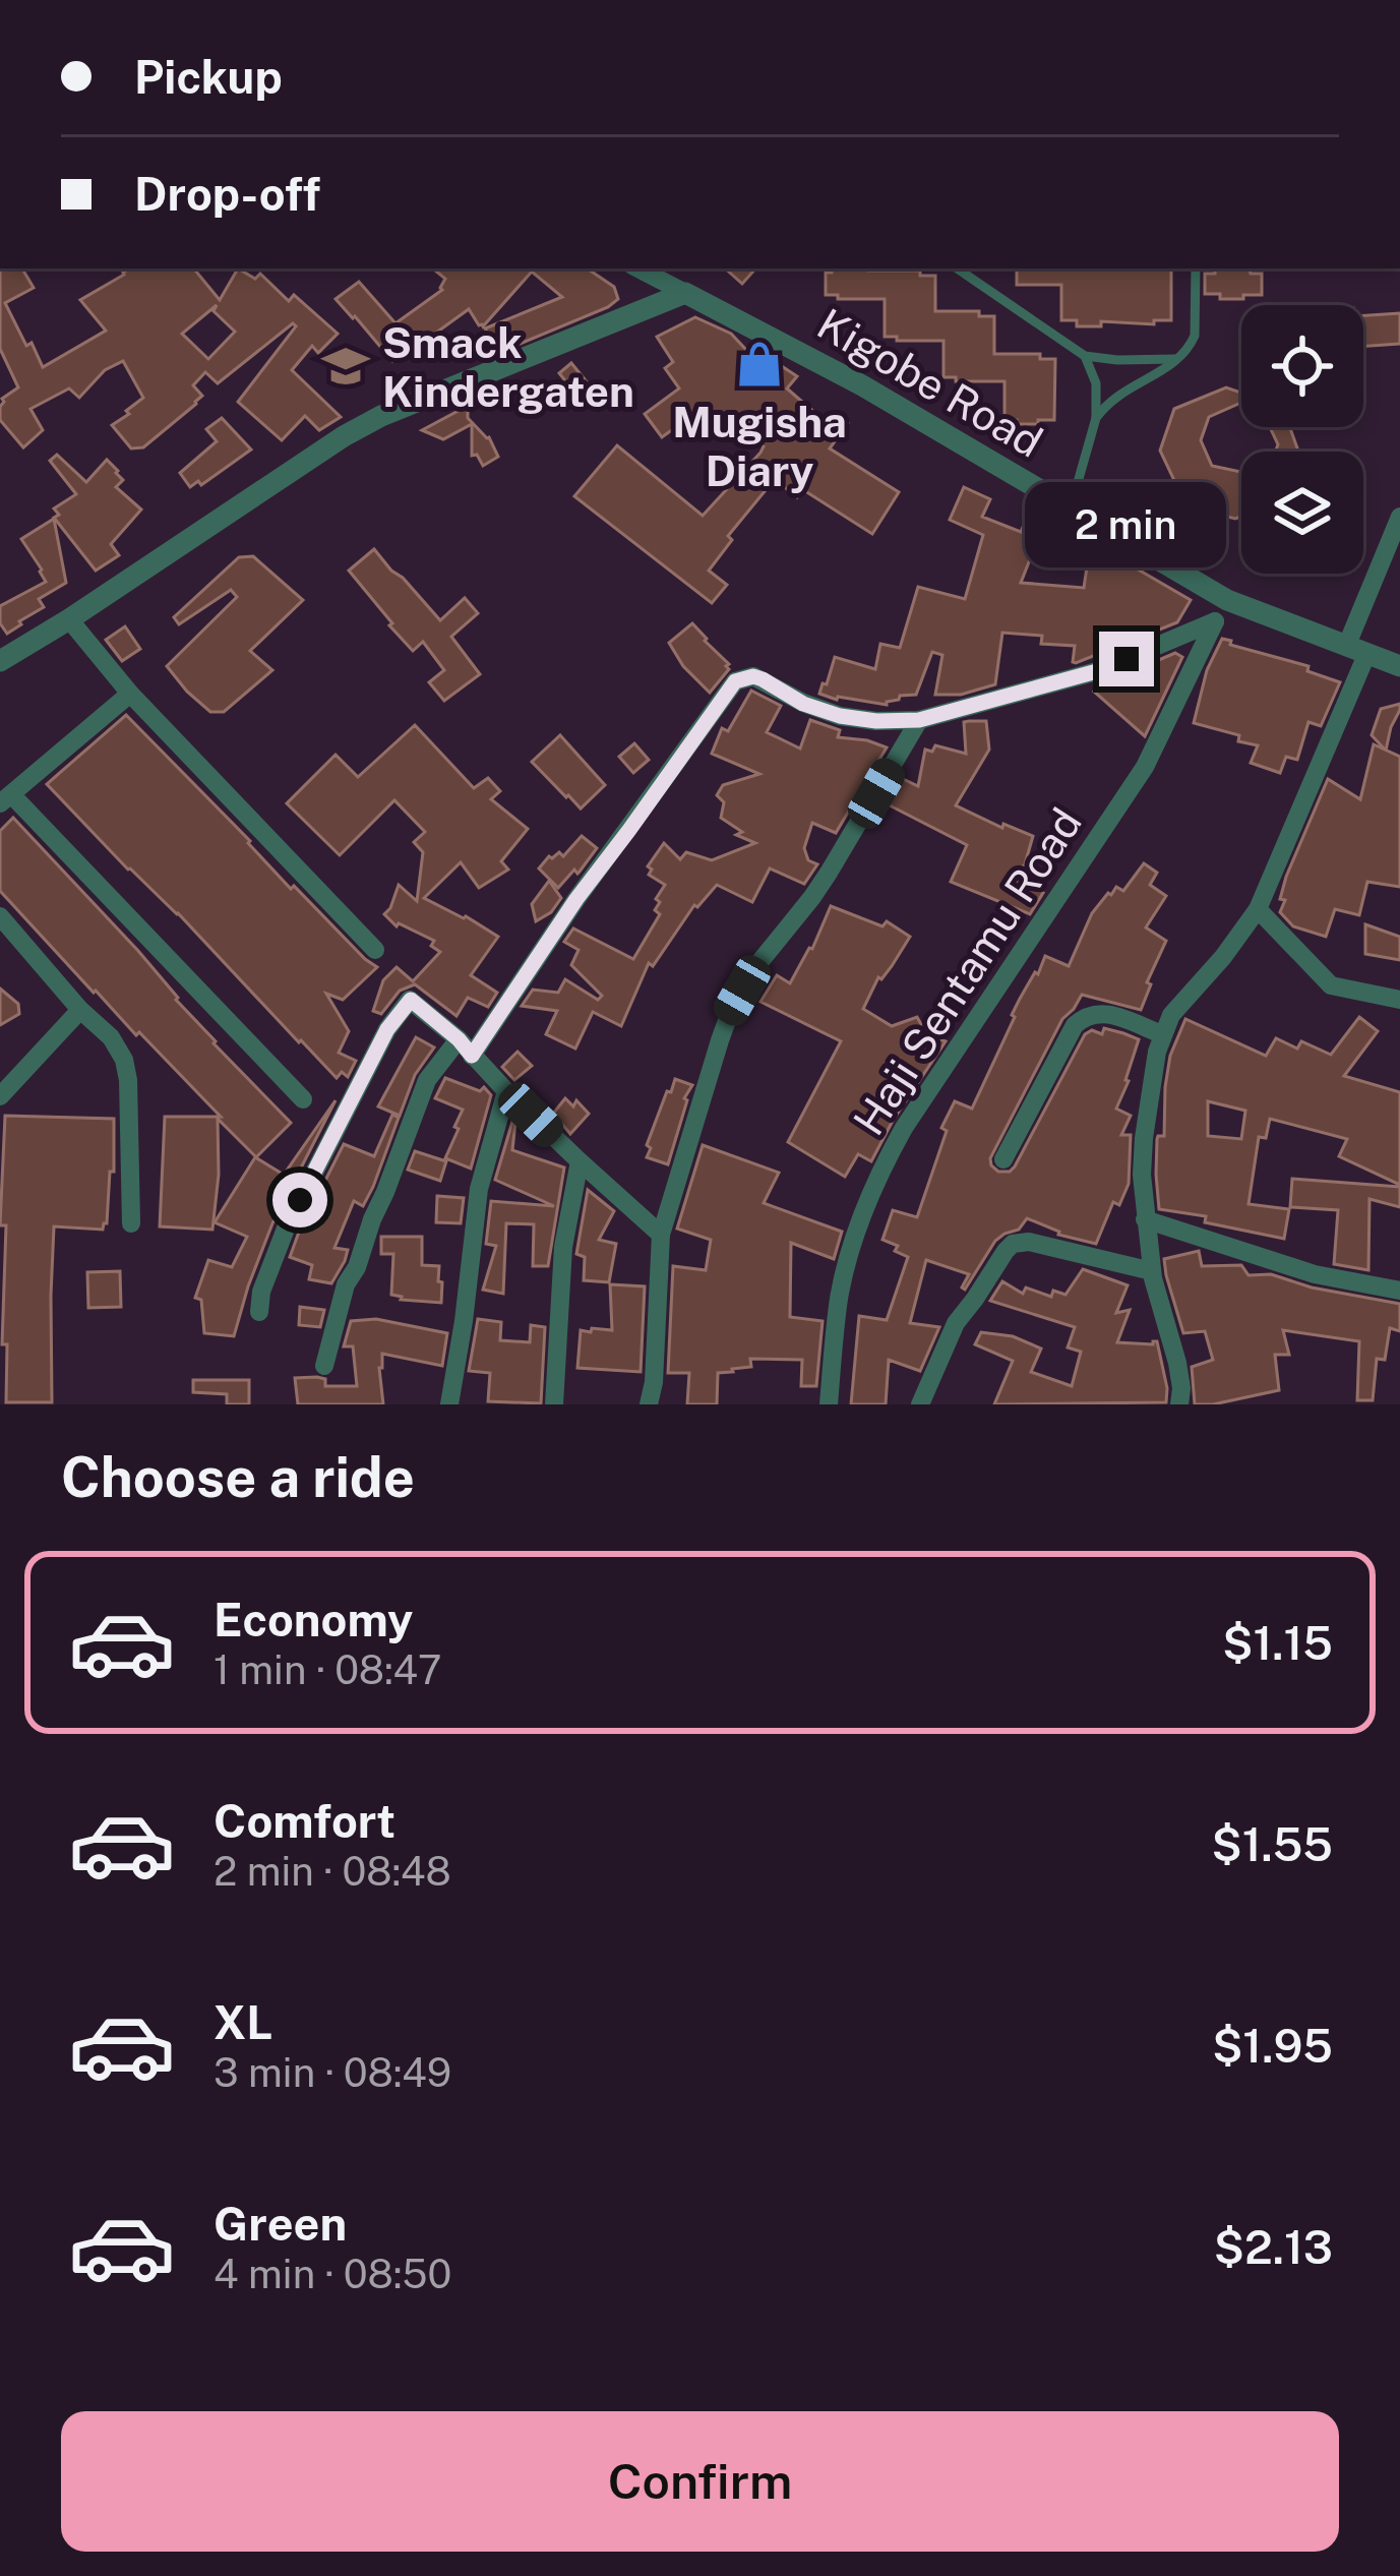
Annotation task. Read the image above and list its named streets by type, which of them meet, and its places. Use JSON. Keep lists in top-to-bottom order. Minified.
{"streets":{"street":["Kigobe Road","Haji Sentamu Road"]},"crossings":[["Kigobe Road","Haji Sentamu Road"]],"places":{"shop":["Mugisha Diary"],"school or university":["Smack Kindergaten"]},"page":{"banner":["Pickup","Drop-off"],"bubble":"2 min","heading":"Choose a ride","list":[{"name":"Economy","note":"1 min · 08:47","value":"$1.15"},{"name":"Comfort","note":"2 min · 08:48","value":"$1.55"},{"name":"XL","note":"3 min · 08:49","value":"$1.95"},{"name":"Green","note":"4 min · 08:50","value":"$2.13"}],"buttons":"Confirm"}}
